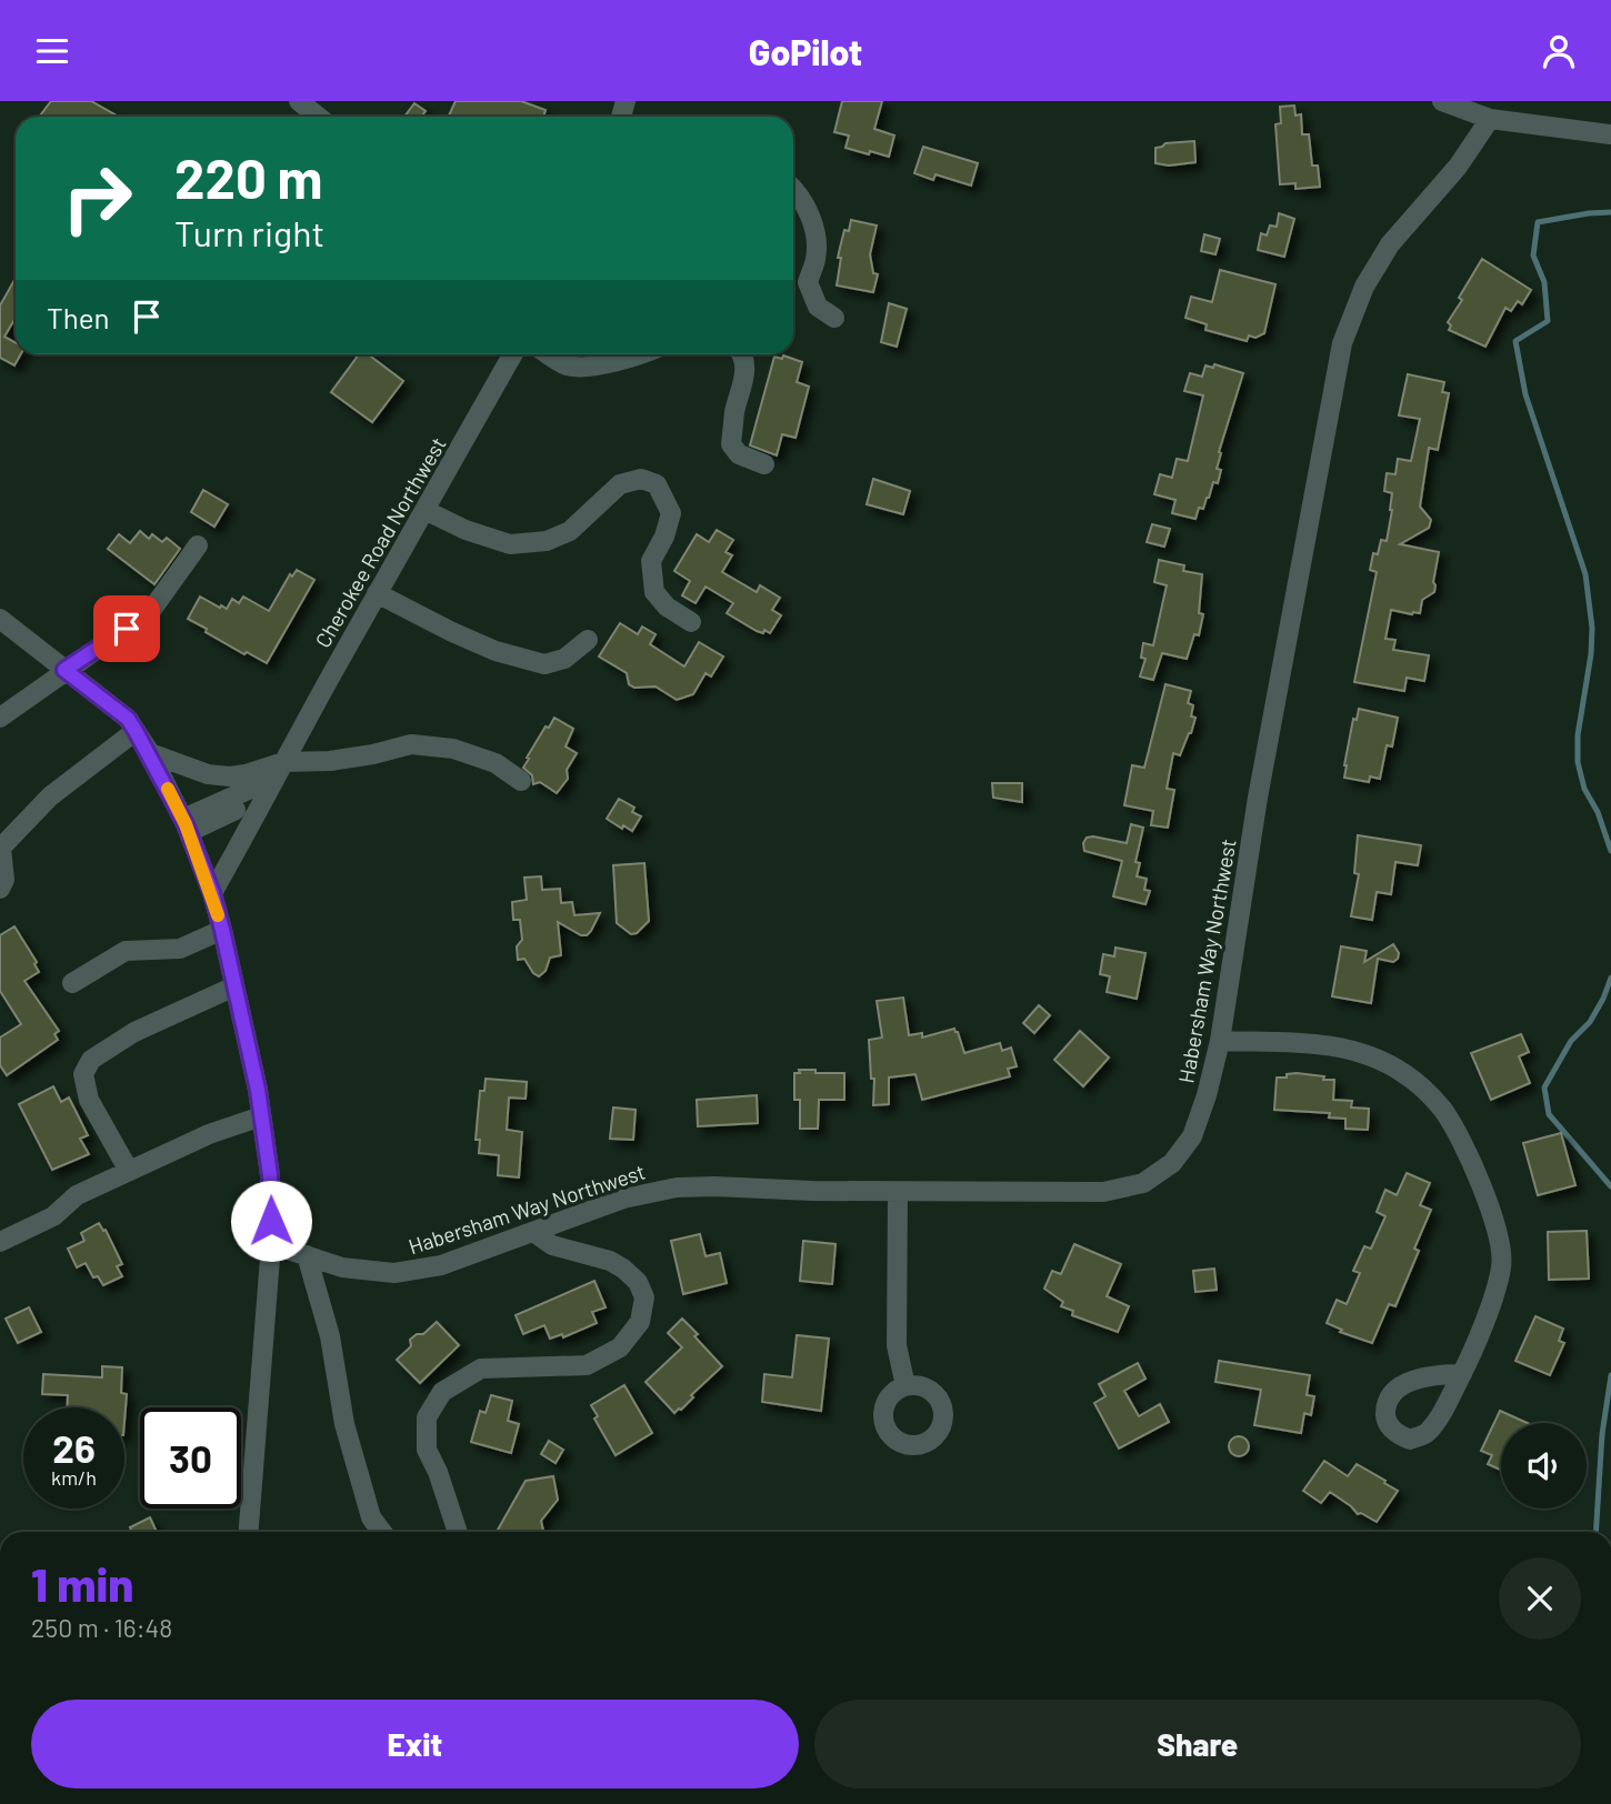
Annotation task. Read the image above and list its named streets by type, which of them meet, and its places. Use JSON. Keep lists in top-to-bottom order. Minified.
{"streets":{"street":["Cherokee Road Northwest","Habersham Way Northwest"]},"page":{"header":"GoPilot","turn":["220 m","Turn right"],"then":"Then","speed":"26 km/h","limit":"30","heading":["1 min","250 m · 16:48"],"buttons":["Exit","Share"]}}
